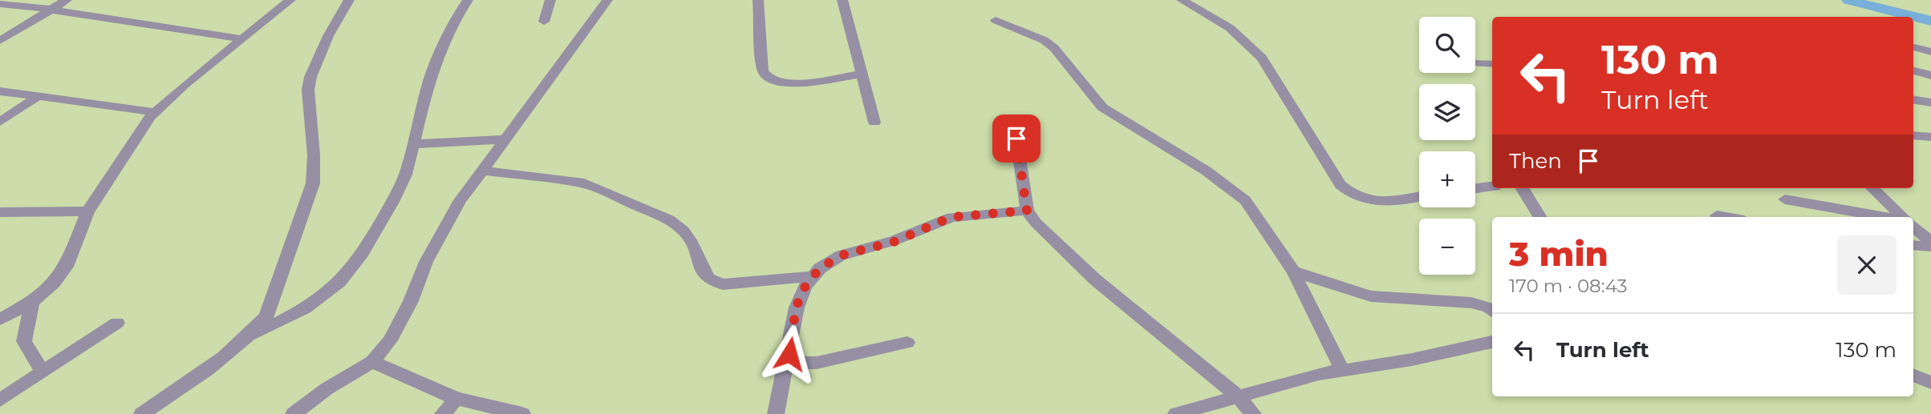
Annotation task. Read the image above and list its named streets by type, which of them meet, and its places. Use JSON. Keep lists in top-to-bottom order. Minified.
{"page":{"map_buttons":["+","−"],"turn":["130 m","Turn left"],"then":"Then","heading":["3 min","170 m · 08:43"],"list":[{"name":"Turn left","value":"130 m"}]}}
